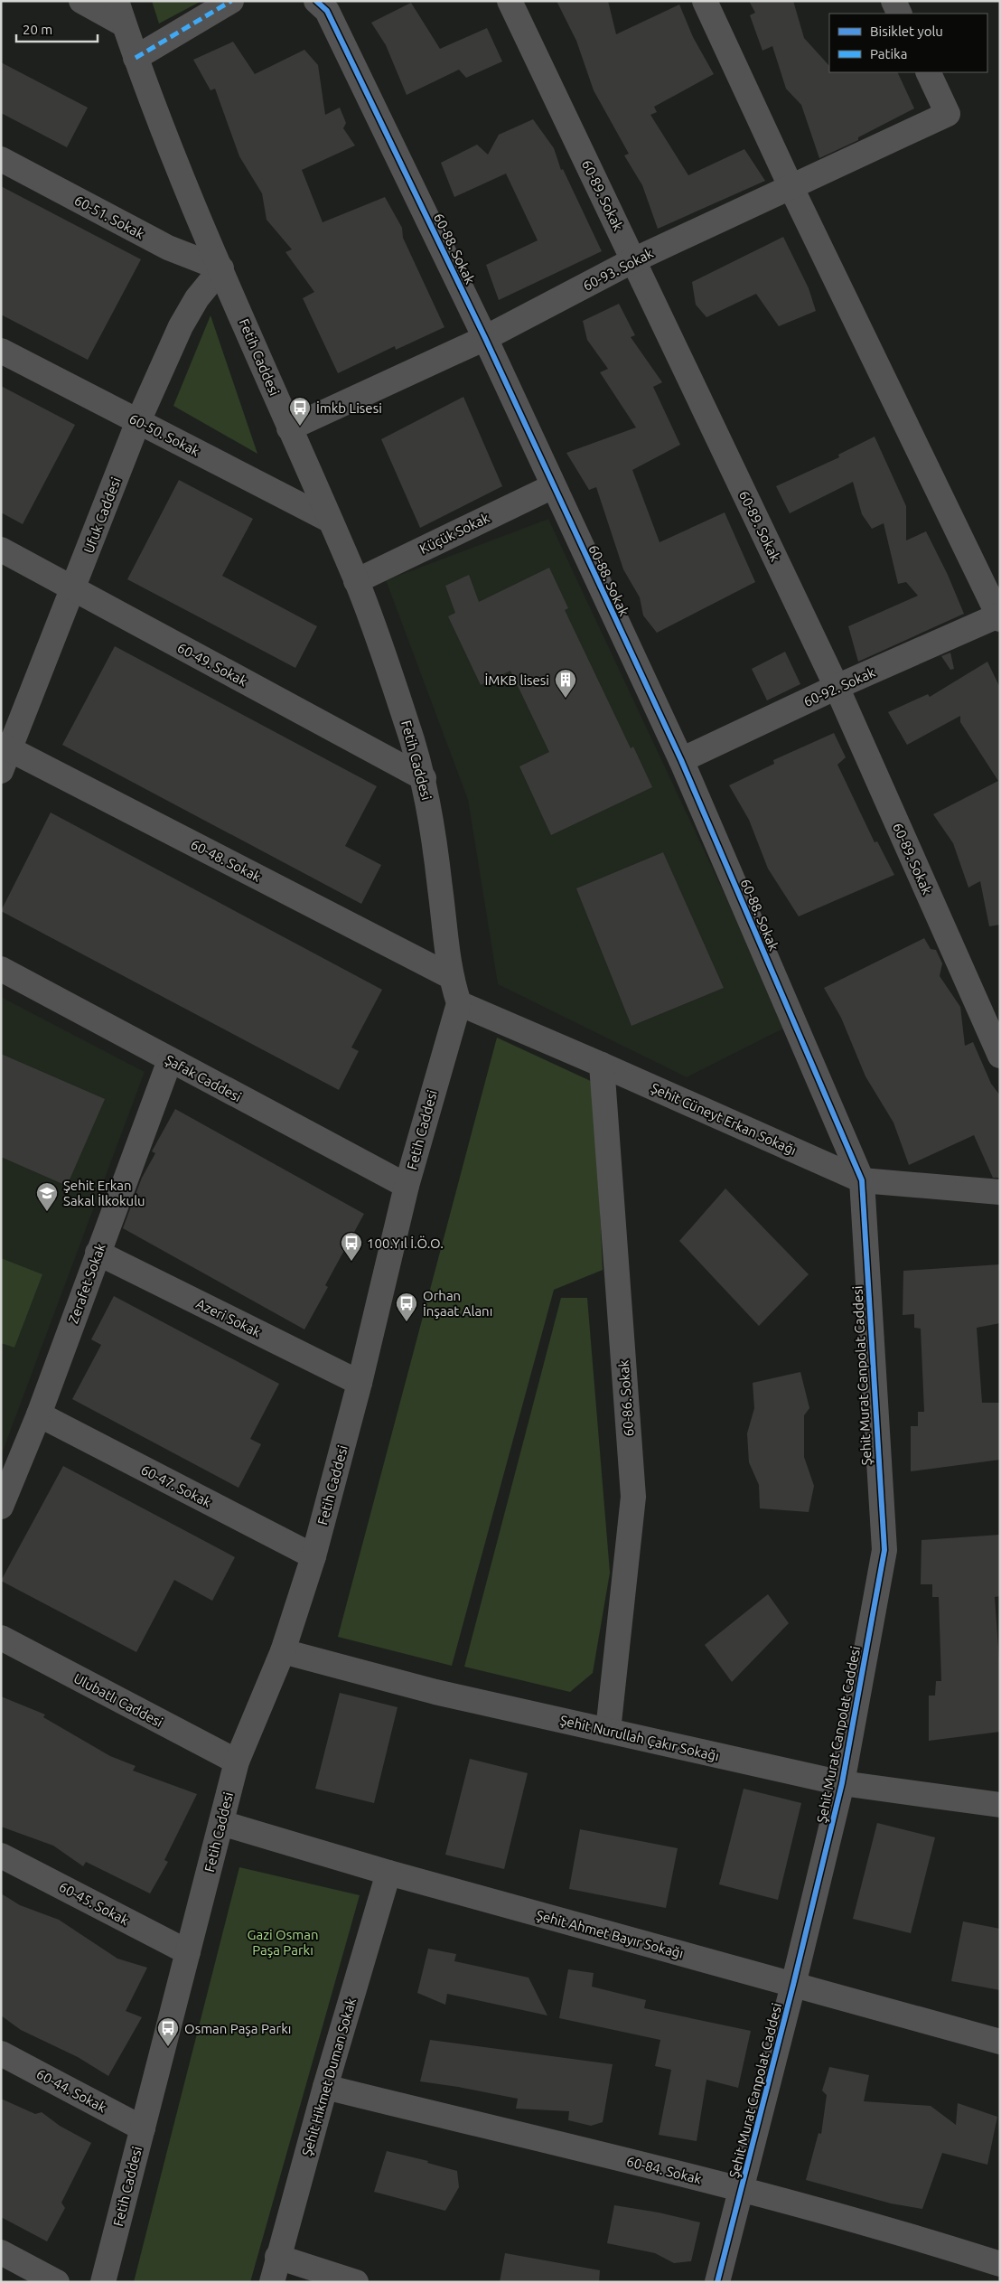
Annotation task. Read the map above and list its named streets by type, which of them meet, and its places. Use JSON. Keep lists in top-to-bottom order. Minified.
{"streets":{"street":["60-89. Sokak","60-51. Sokak","60-88. Sokak","60-93. Sokak","Fetih Caddesi","60-50. Sokak","Ufuk Caddesi","Küçük Sokak","60-49. Sokak","60-92. Sokak","60-48. Sokak","Şafak Caddesi","Şehit Cüneyt Erkan Sokağı","Zerafet Sokak","Azeri Sokak","Şehit Murat Canpolat Caddesi","60-86. Sokak","60-47. Sokak","Ulubatlı Caddesi","Şehit Nurullah Çakır Sokağı","60-45. Sokak","Şehit Ahmet Bayır Sokağı","Şehit Hikmet Duman Sokak","60-44. Sokak","60-84. Sokak"]},"crossings":[["60-89. Sokak","60-93. Sokak"],["60-89. Sokak","60-92. Sokak"],["60-51. Sokak","Fetih Caddesi"],["60-51. Sokak","Ufuk Caddesi"],["60-88. Sokak","60-93. Sokak"],["60-88. Sokak","Küçük Sokak"],["60-88. Sokak","60-92. Sokak"],["60-88. Sokak","Şehit Cüneyt Erkan Sokağı"],["60-88. Sokak","Şehit Murat Canpolat Caddesi"],["60-93. Sokak","Fetih Caddesi"],["Fetih Caddesi","60-50. Sokak"],["Fetih Caddesi","Ufuk Caddesi"],["Fetih Caddesi","Küçük Sokak"],["Fetih Caddesi","60-49. Sokak"],["Fetih Caddesi","60-48. Sokak"],["Fetih Caddesi","Şafak Caddesi"],["Fetih Caddesi","Şehit Cüneyt Erkan Sokağı"],["Fetih Caddesi","Azeri Sokak"],["Fetih Caddesi","60-47. Sokak"],["Fetih Caddesi","Ulubatlı Caddesi"],["Fetih Caddesi","Şehit Nurullah Çakır Sokağı"],["Fetih Caddesi","60-45. Sokak"],["Fetih Caddesi","Şehit Ahmet Bayır Sokağı"],["Fetih Caddesi","60-44. Sokak"],["60-50. Sokak","Ufuk Caddesi"],["Ufuk Caddesi","60-49. Sokak"],["Ufuk Caddesi","60-48. Sokak"],["Şafak Caddesi","Zerafet Sokak"],["Şehit Cüneyt Erkan Sokağı","Şehit Murat Canpolat Caddesi"],["Şehit Cüneyt Erkan Sokağı","60-86. Sokak"],["Zerafet Sokak","Azeri Sokak"],["Zerafet Sokak","60-47. Sokak"],["Şehit Murat Canpolat Caddesi","Şehit Nurullah Çakır Sokağı"],["Şehit Murat Canpolat Caddesi","Şehit Ahmet Bayır Sokağı"],["Şehit Murat Canpolat Caddesi","60-84. Sokak"],["60-86. Sokak","Şehit Nurullah Çakır Sokağı"],["Şehit Ahmet Bayır Sokağı","Şehit Hikmet Duman Sokak"],["Şehit Hikmet Duman Sokak","60-84. Sokak"]],"parks":["Gazi Osman Paşa Parkı"],"places":{"bus stop":["İmkb Lisesi","100.Yıl İ.Ö.O.","Orhan İnşaat Alanı","Osman Paşa Parkı"],"building":["İMKB lisesi"],"school or university":["Şehit Erkan Sakal İlkokulu"]},"legend":["Bisiklet yolu","Patika"],"scale_bar":"20 m"}
